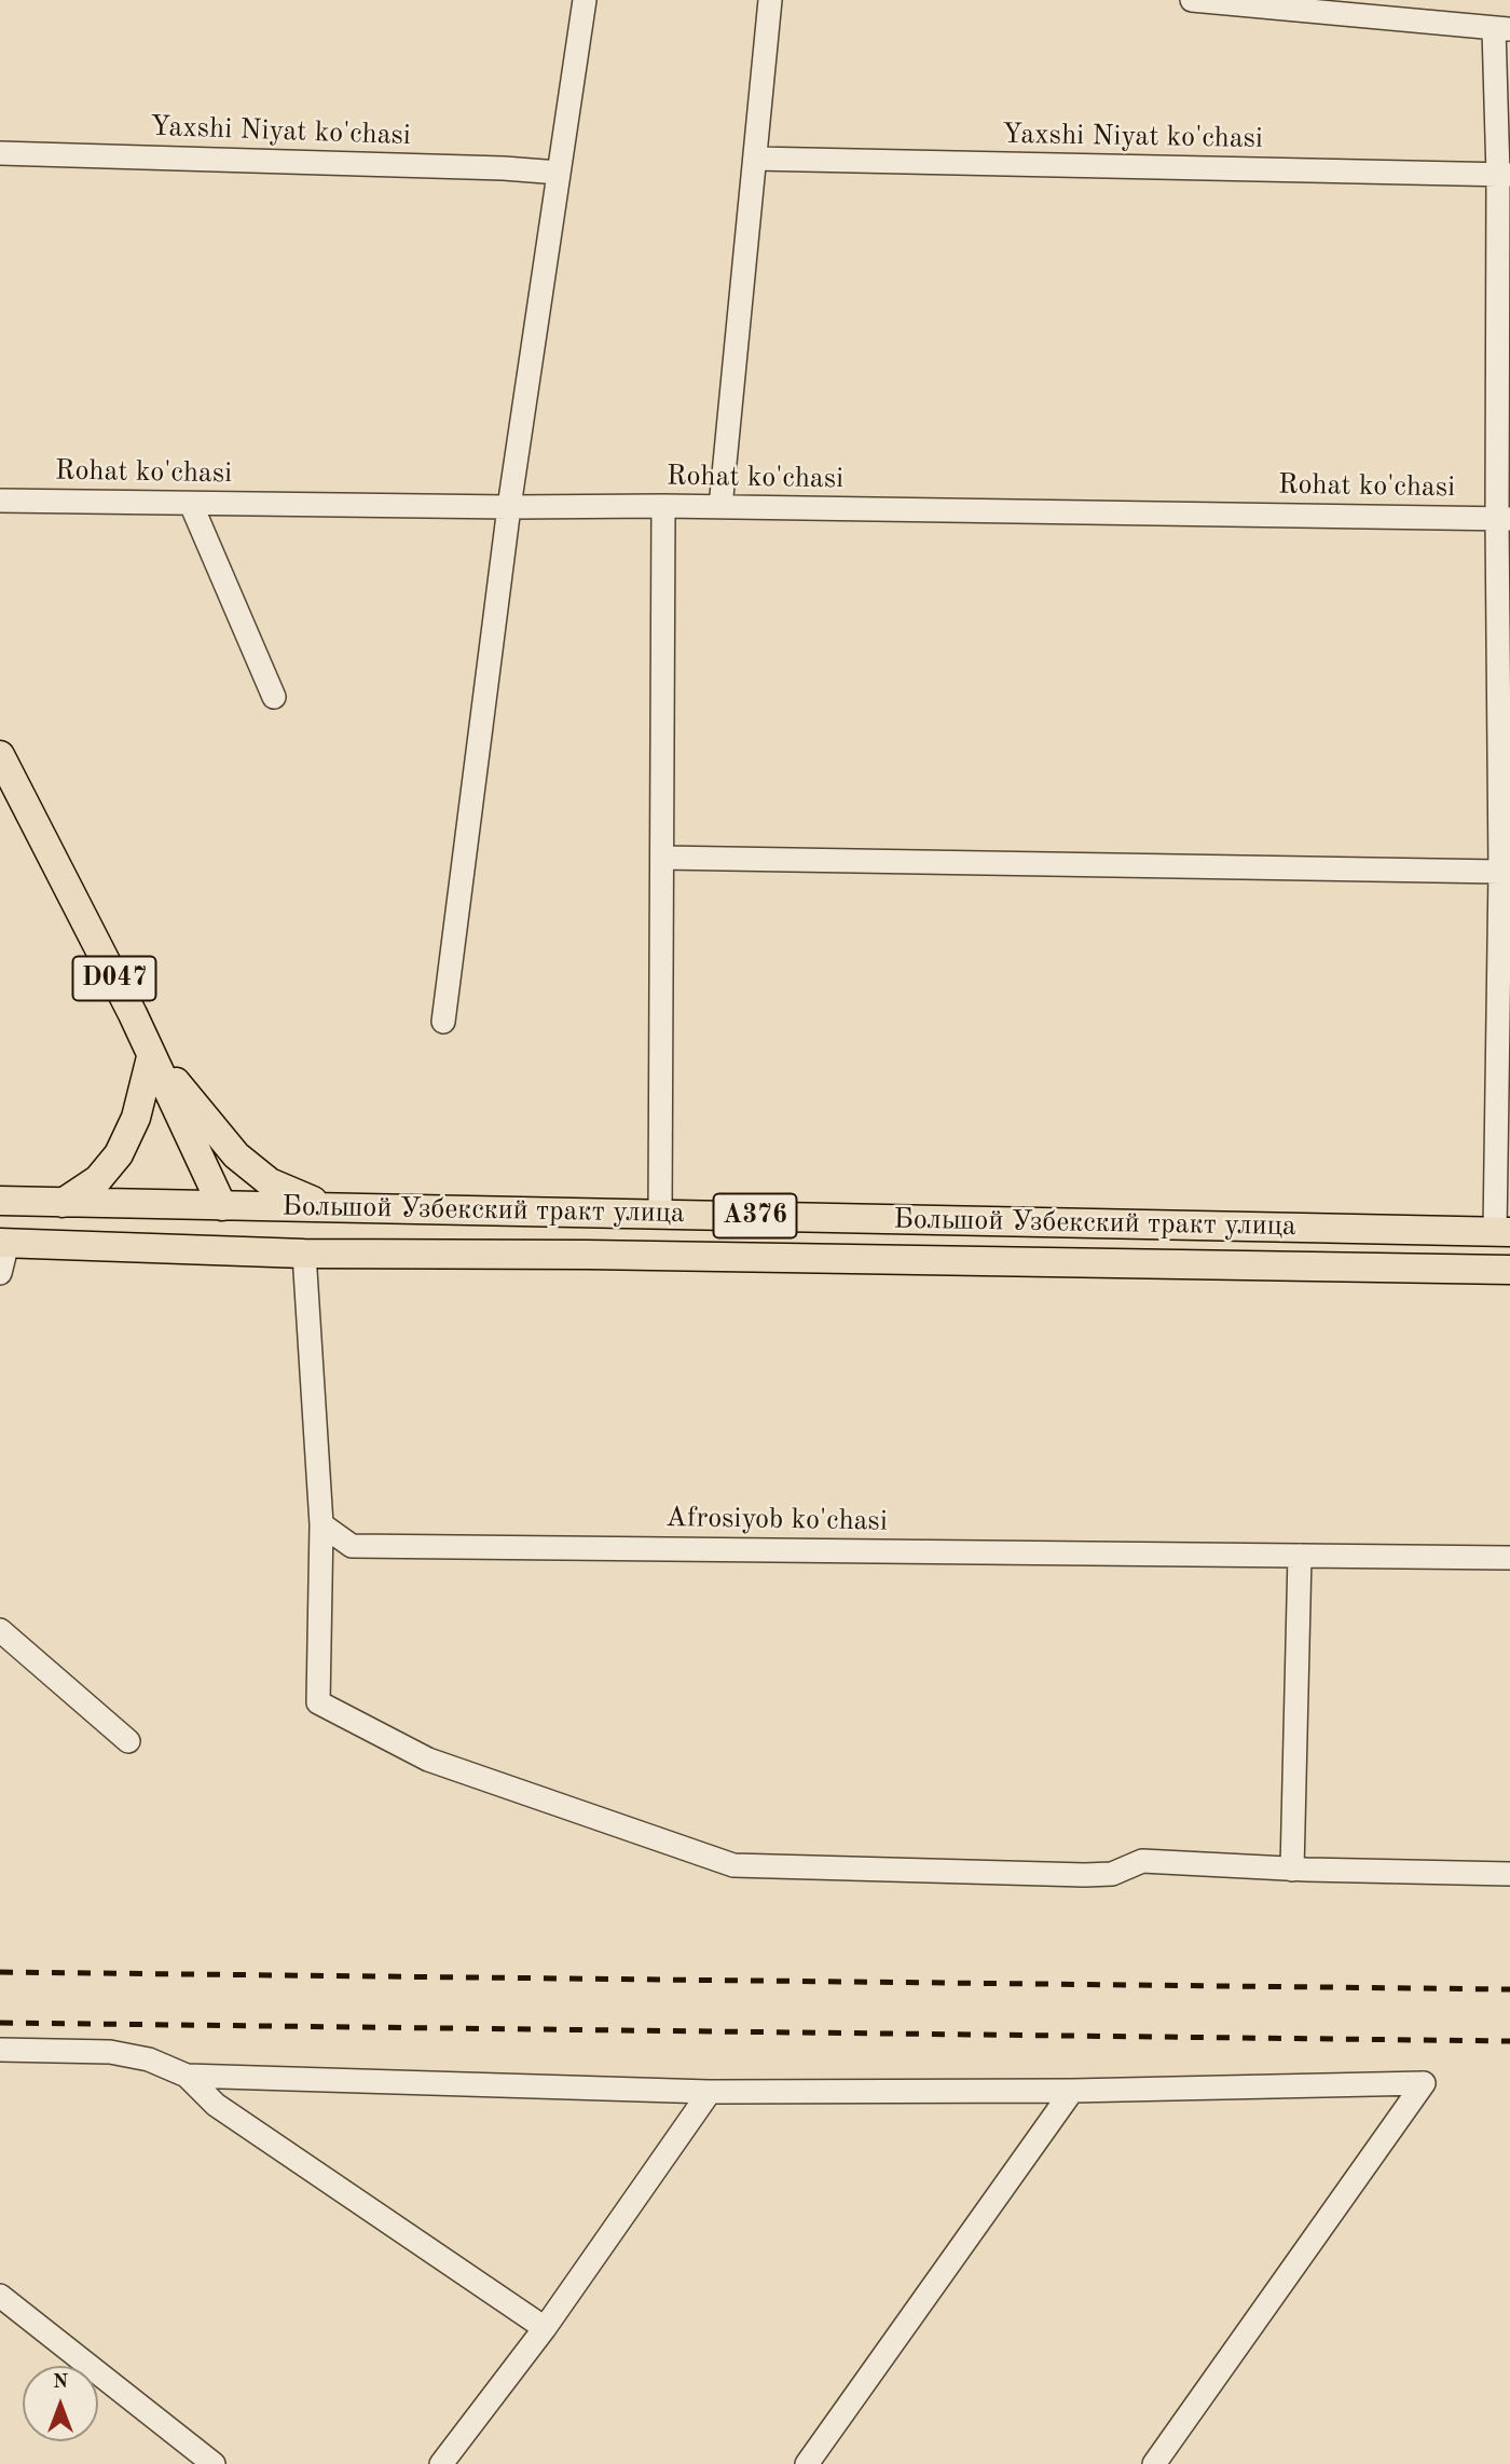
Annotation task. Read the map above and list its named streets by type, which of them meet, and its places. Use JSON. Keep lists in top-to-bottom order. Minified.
{"streets":{"main road":["D047","Большой Узбекский тракт улица","A376"],"street":["Yaxshi Niyat ko'chasi","Rohat ko'chasi","Afrosiyob ko'chasi"]},"crossings":[["D047","Большой Узбекский тракт улица"]],"north":"top"}
